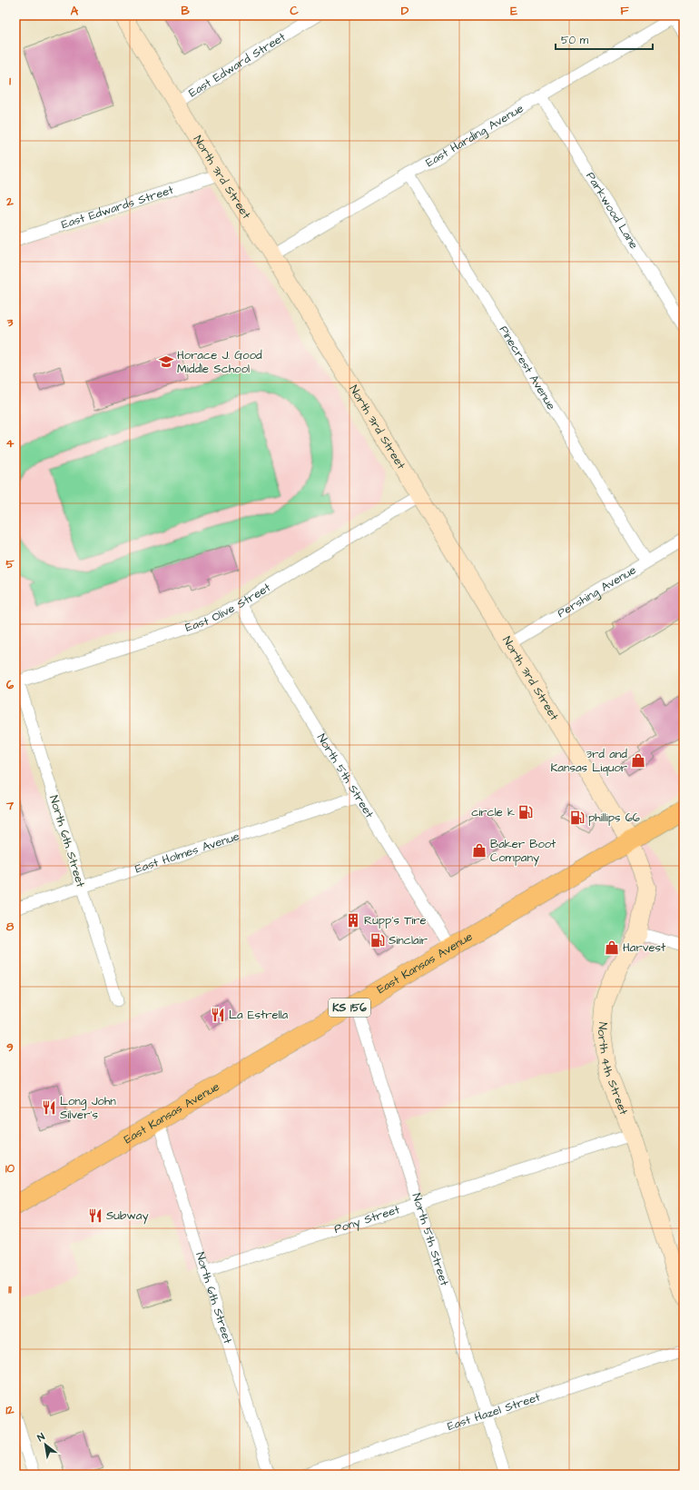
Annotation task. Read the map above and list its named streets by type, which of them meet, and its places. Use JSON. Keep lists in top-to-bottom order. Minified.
{"streets":{"main road":["North 3rd Street","East Kansas Avenue","KS 156","North 4th Street"],"street":["East Edward Street","East Harding Avenue","East Edwards Street","Parkwood Lane","Pinecrest Avenue","Pershing Avenue","East Olive Street","North 5th Street","North 6th Street","East Holmes Avenue","Pony Street","East Hazel Street"]},"crossings":[["East Edward Street","North 3rd Street"],["East Harding Avenue","North 3rd Street"],["East Harding Avenue","Parkwood Lane"],["East Harding Avenue","Pinecrest Avenue"],["North 3rd Street","East Edwards Street"],["North 3rd Street","Pershing Avenue"],["North 3rd Street","East Olive Street"],["North 3rd Street","East Kansas Avenue"],["North 3rd Street","North 4th Street"],["Pinecrest Avenue","Pershing Avenue"],["East Olive Street","North 5th Street"],["East Olive Street","North 6th Street"],["North 5th Street","East Holmes Avenue"],["North 5th Street","East Kansas Avenue"],["North 5th Street","Pony Street"],["North 5th Street","East Hazel Street"],["North 6th Street","East Holmes Avenue"],["North 6th Street","East Kansas Avenue"],["North 6th Street","Pony Street"],["East Kansas Avenue","North 4th Street"],["North 4th Street","Pony Street"]],"places":{"school or university":["Horace J. Good Middle School"],"shop":["3rd and Kansas Liquor","Baker Boot Company","Harvest"],"fuel station":["circle k","phillips 66","Sinclair"],"building":["Rupp's Tire"],"restaurant":["La Estrella","Long John Silver's","Subway"]},"scale_bar":"50 m","north":"top left","grid":{"columns":["A","B","C","D","E","F"],"rows":["1","2","3","4","5","6","7","8","9","10","11","12"]}}
